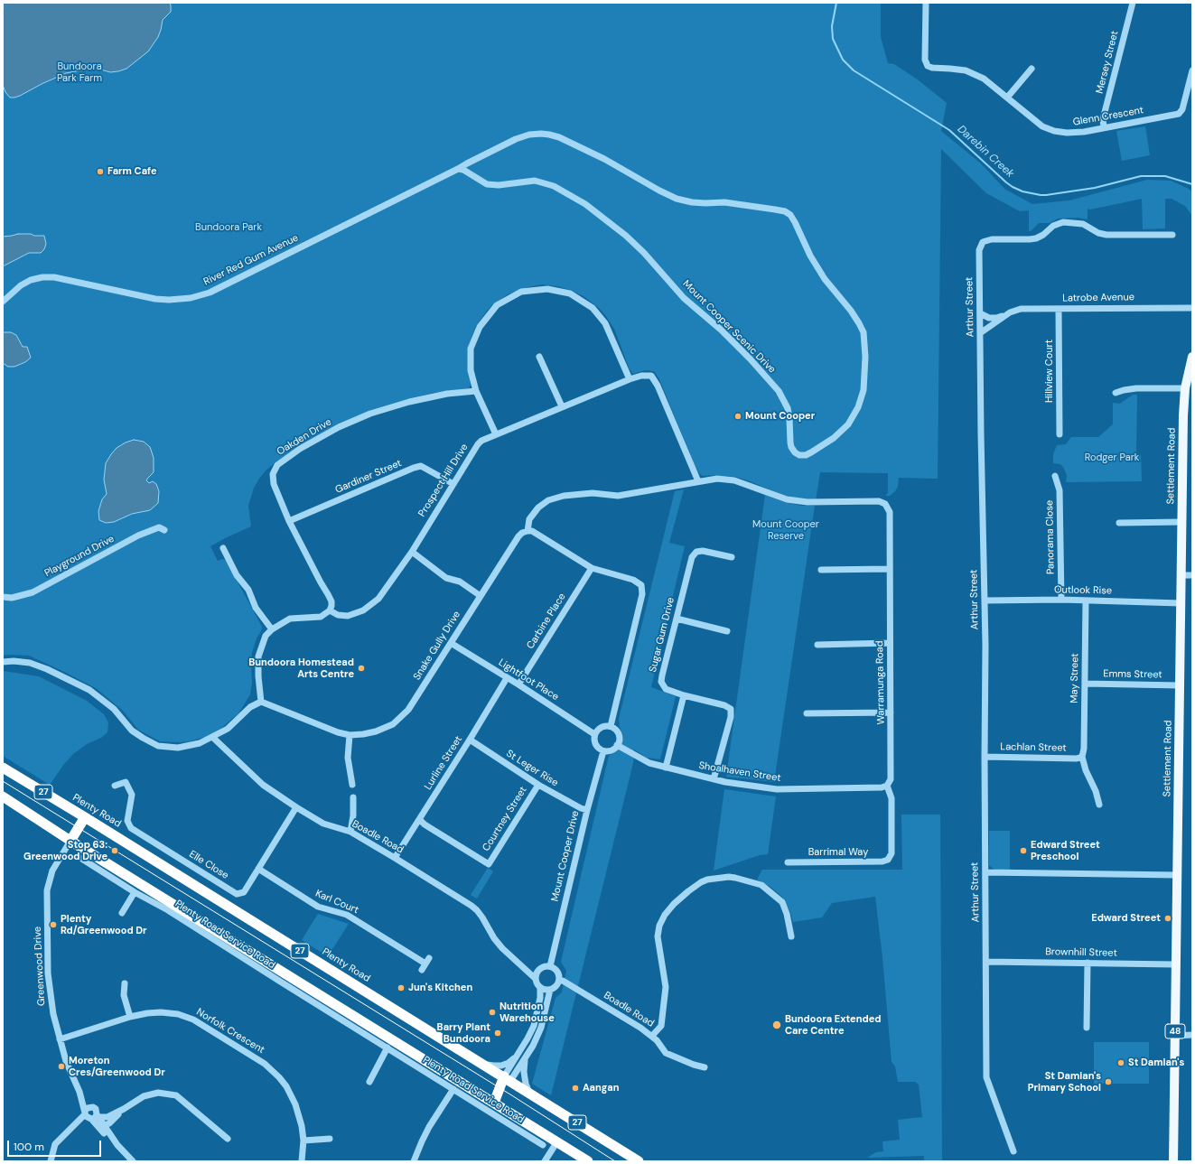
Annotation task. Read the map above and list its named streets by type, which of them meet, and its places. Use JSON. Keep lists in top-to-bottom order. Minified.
{"streets":{"highway":["27","Plenty Road"],"main road":["Settlement Road","48"],"street":["Mersey Street","Glenn Crescent","River Red Gum Avenue","Latrobe Avenue","Arthur Street","Mount Cooper Scenic Drive","Hillview Court","Oakden Drive","Gardiner Street","Prospect Hill Drive","Panorama Close","Playground Drive","Outlook Rise","Carbine Place","Sugar Gum Drive","Snake Gully Drive","Emms Street","May Street","Lightfoot Place","Warramunga Road","Lachlan Street","Lurline Street","St Leger Rise","Shoalhaven Street","Courtney Street","Boadle Road","Barrimal Way","Mount Cooper Drive","Elle Close","Karl Court","Plenty Road Service Road","Brownhill Street","Greenwood Drive","Norfolk Crescent"]},"crossings":[["Mersey Street","Glenn Crescent"],["River Red Gum Avenue","Mount Cooper Scenic Drive"],["Latrobe Avenue","Arthur Street"],["Latrobe Avenue","Hillview Court"],["Arthur Street","Outlook Rise"],["Arthur Street","Lachlan Street"],["Arthur Street","Brownhill Street"],["Oakden Drive","Gardiner Street"],["Oakden Drive","Prospect Hill Drive"],["Settlement Road","Outlook Rise"],["Settlement Road","Emms Street"],["Settlement Road","Brownhill Street"],["Gardiner Street","Prospect Hill Drive"],["Prospect Hill Drive","Snake Gully Drive"],["Panorama Close","Outlook Rise"],["Outlook Rise","May Street"],["Carbine Place","Lightfoot Place"],["Sugar Gum Drive","Shoalhaven Street"],["Snake Gully Drive","Lightfoot Place"],["Snake Gully Drive","Warramunga Road"],["Emms Street","May Street"],["May Street","Lachlan Street"],["Lightfoot Place","Lurline Street"],["Lightfoot Place","Shoalhaven Street"],["Lightfoot Place","Mount Cooper Drive"],["Warramunga Road","Shoalhaven Street"],["Warramunga Road","Barrimal Way"],["Lurline Street","St Leger Rise"],["Lurline Street","Courtney Street"],["Lurline Street","Boadle Road"],["St Leger Rise","Courtney Street"],["St Leger Rise","Mount Cooper Drive"],["Shoalhaven Street","Mount Cooper Drive"],["Boadle Road","Mount Cooper Drive"],["Boadle Road","Elle Close"],["Elle Close","Karl Court"],["Greenwood Drive","Norfolk Crescent"]],"water":["Darebin Creek"],"parks":["Bundoora Park Farm","Bundoora Park","Rodger Park","Mount Cooper Reserve"],"places":["Farm Cafe","Mount Cooper","Bundoora Homestead Arts Centre","Stop 63: Greenwood Drive","Edward Street Preschool","Edward Street","Plenty Rd/Greenwood Dr","Jun's Kitchen","Nutrition Warehouse","Bundoora Extended Care Centre","Barry Plant Bundoora","St Damian's","Moreton Cres/Greenwood Dr","St Damian's Primary School","Aangan"],"scale_bar":"100 m"}
